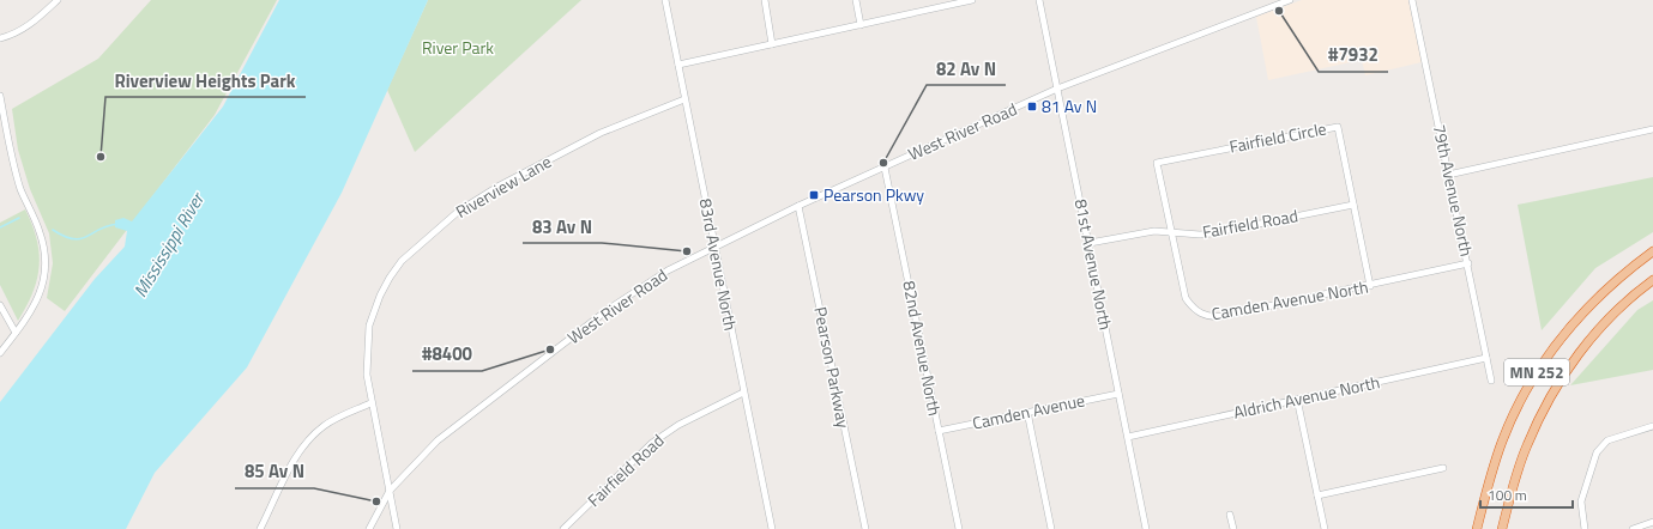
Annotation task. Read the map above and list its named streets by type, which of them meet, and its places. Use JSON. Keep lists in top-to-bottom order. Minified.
{"streets":{"highway":["MN 252"],"street":["West River Road","Fairfield Circle","Riverview Lane","79th Avenue North","Fairfield Road","83rd Avenue North","81st Avenue North","Camden Avenue North","82nd Avenue North","Pearson Parkway","Aldrich Avenue North","Camden Avenue"]},"crossings":[["West River Road","Riverview Lane"],["West River Road","83rd Avenue North"],["West River Road","81st Avenue North"],["West River Road","82nd Avenue North"],["West River Road","Pearson Parkway"],["Fairfield Circle","Fairfield Road"],["Fairfield Circle","Camden Avenue North"],["Riverview Lane","83rd Avenue North"],["79th Avenue North","Camden Avenue North"],["79th Avenue North","Aldrich Avenue North"],["Fairfield Road","83rd Avenue North"],["Fairfield Road","81st Avenue North"],["Fairfield Road","Camden Avenue North"],["81st Avenue North","Aldrich Avenue North"],["81st Avenue North","Camden Avenue"],["82nd Avenue North","Camden Avenue"]],"water":["Mississippi River"],"parks":["River Park"],"places":{"other":["#7932","Riverview Heights Park","82 Av N","83 Av N","#8400","85 Av N"],"transit":["81 Av N","Pearson Pkwy"]},"scale_bar":"100 m"}
